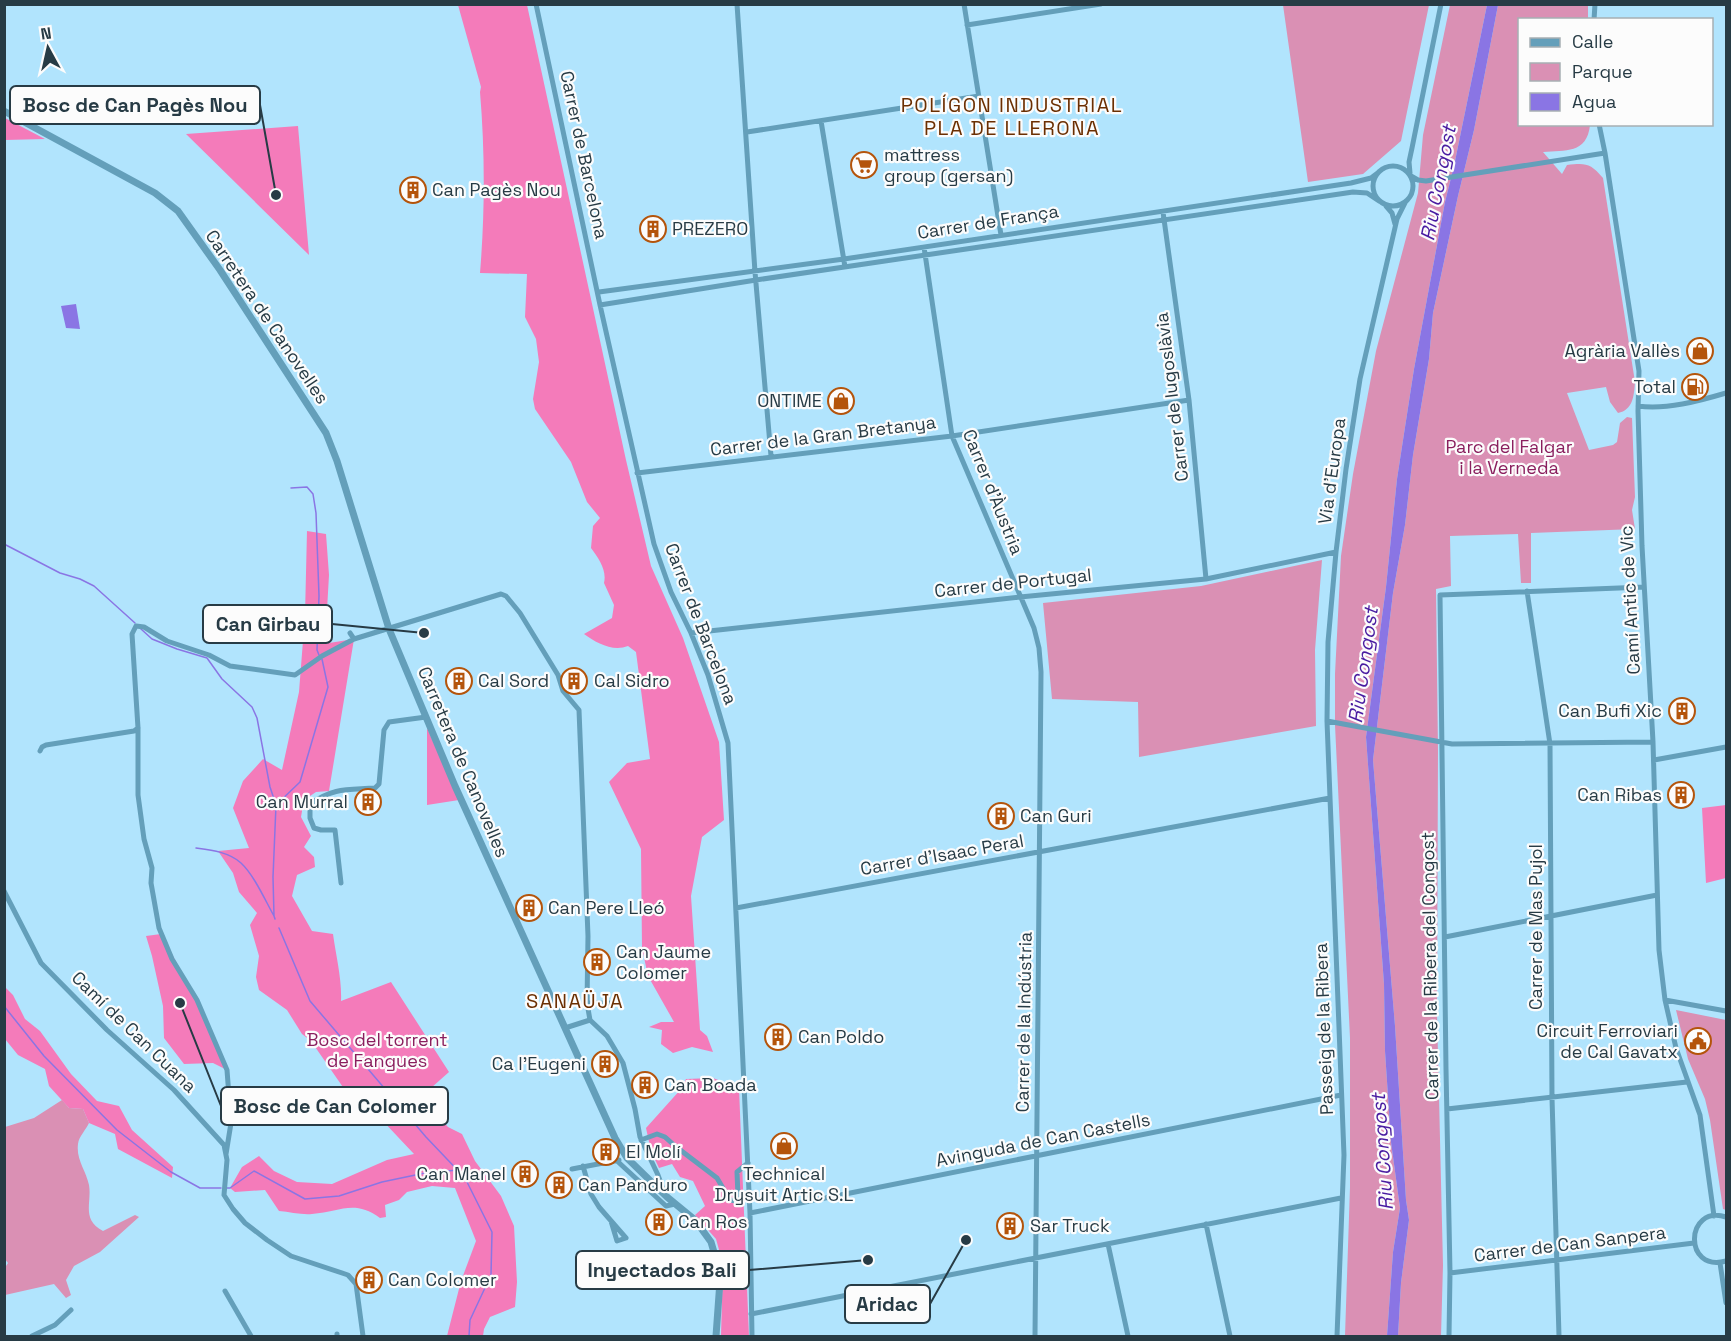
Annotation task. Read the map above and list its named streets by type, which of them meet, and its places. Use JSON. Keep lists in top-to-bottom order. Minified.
{"streets":{"street":["Carrer de Barcelona","Carrer de França","Carretera de Canovelles","Carrer de Iugoslàvia","Carrer de la Gran Bretanya","Via d'Europa","Carrer d'Àustria","Carrer de Portugal","Camí Antic de Vic","Carrer d'Isaac Peral","Carrer de Mas Pujol","Carrer de la Ribera del Congost","Carrer de la Indústria","Passeig de la Ribera","Camí de Can Cuana","Avinguda de Can Castells","Carrer de Can Sanpera"]},"crossings":[["Carrer de Barcelona","Carrer de França"],["Carrer de Barcelona","Carrer de la Gran Bretanya"],["Carrer de Barcelona","Carrer de Portugal"],["Carrer de Barcelona","Carrer d'Isaac Peral"],["Carrer de Barcelona","Avinguda de Can Castells"],["Carrer de França","Carrer de Iugoslàvia"],["Carrer de França","Via d'Europa"],["Carrer de França","Carrer d'Àustria"],["Carrer de Iugoslàvia","Carrer de la Gran Bretanya"],["Carrer de Iugoslàvia","Carrer de Portugal"],["Carrer de la Gran Bretanya","Carrer d'Àustria"],["Via d'Europa","Carrer de Portugal"],["Via d'Europa","Passeig de la Ribera"],["Carrer d'Àustria","Carrer de Portugal"],["Carrer d'Àustria","Carrer d'Isaac Peral"],["Carrer d'Àustria","Carrer de la Indústria"],["Carrer d'Isaac Peral","Carrer de la Indústria"],["Carrer d'Isaac Peral","Passeig de la Ribera"],["Carrer de Mas Pujol","Carrer de la Ribera del Congost"],["Carrer de Mas Pujol","Carrer de Can Sanpera"],["Carrer de la Ribera del Congost","Carrer de Can Sanpera"],["Carrer de la Indústria","Avinguda de Can Castells"],["Passeig de la Ribera","Avinguda de Can Castells"]],"districts":["POLÍGON INDUSTRIAL PLA DE LLERONA","SANAÜJA"],"water":["Riu Congost"],"parks":["Parc del Falgar i la Verneda","Bosc del torrent de Fangues"],"places":{"supermarket":["mattress group (gersan)"],"building":["Can Pagès Nou","PREZERO","Cal Sord","Cal Sidro","Can Bufi Xic","Can Ribas","Can Murral","Can Guri","Can Pere Lleó","Can Jaume Colomer","Can Poldo","Ca l'Eugeni","Can Boada","El Molí","Can Manel","Can Panduro","Can Ros","Sar Truck","Can Colomer"],"other":["Bosc de Can Pagès Nou","Can Girbau","Bosc de Can Colomer","Aridac","Inyectados Bali"],"shop":["Agrària Vallès","ONTIME","Technical Drysuit Artic S.L"],"fuel station":["Total"],"public building":["Circuit Ferroviari de Cal Gavatx"]},"legend":["Calle","Parque","Agua"],"north":"top"}
